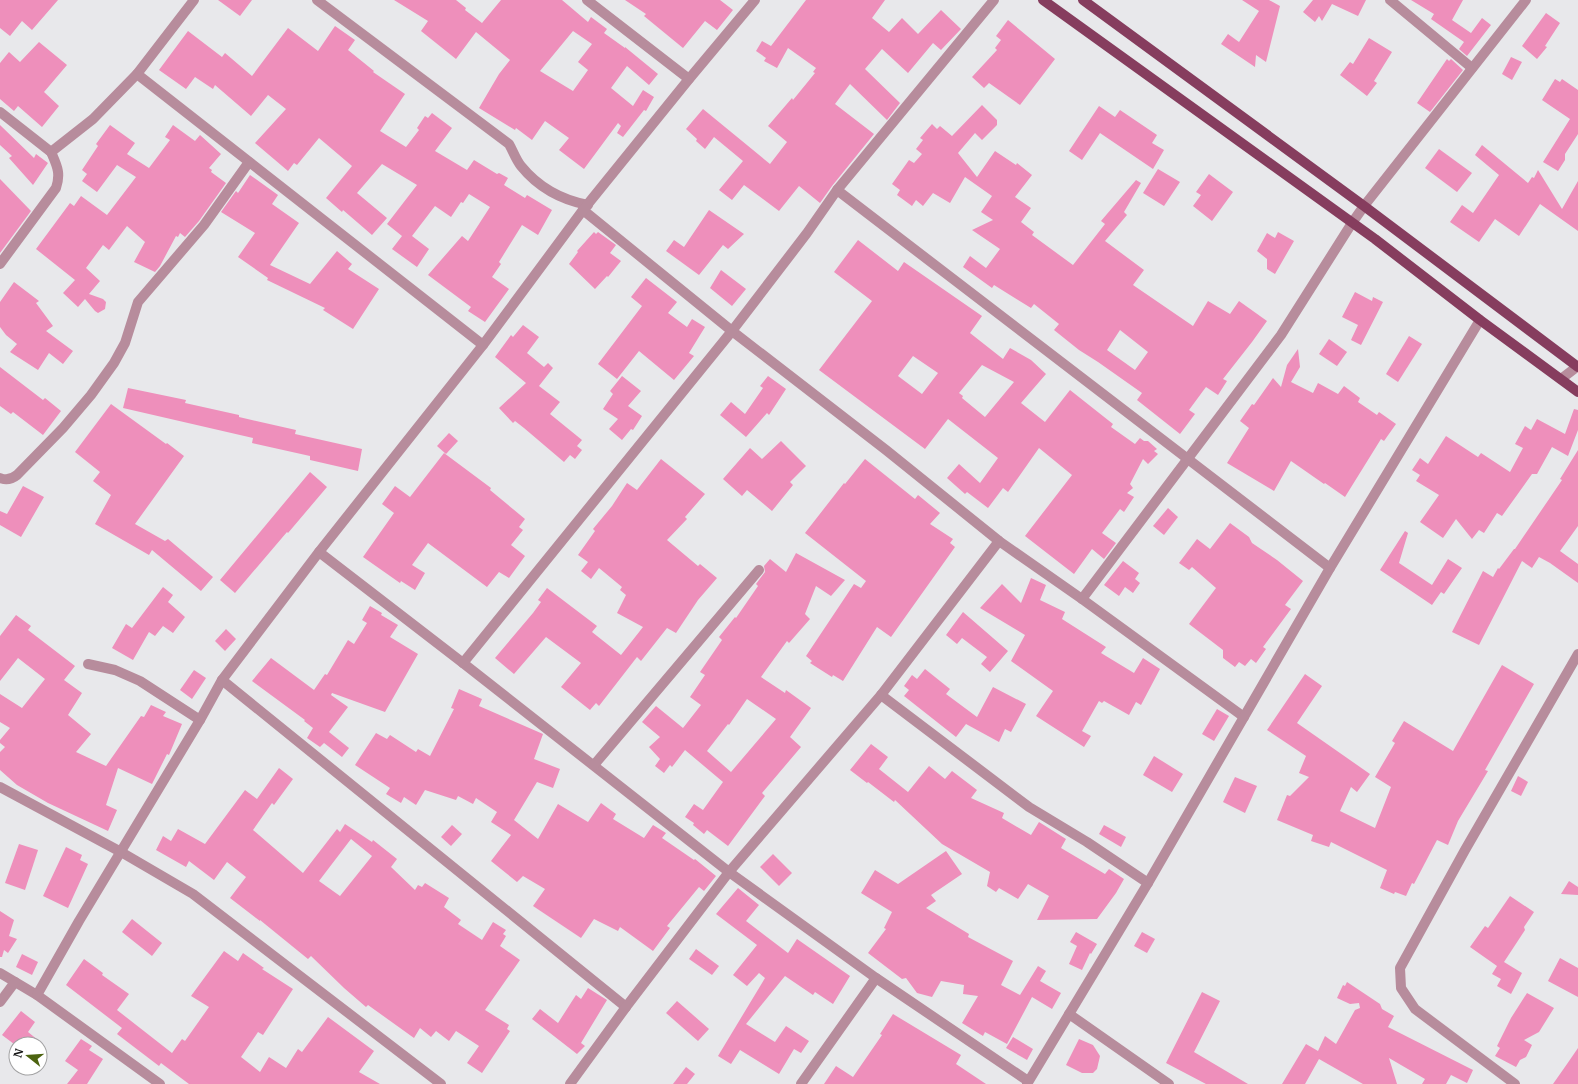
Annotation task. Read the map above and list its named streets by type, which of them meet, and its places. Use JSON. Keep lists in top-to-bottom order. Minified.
{"north":"left"}
